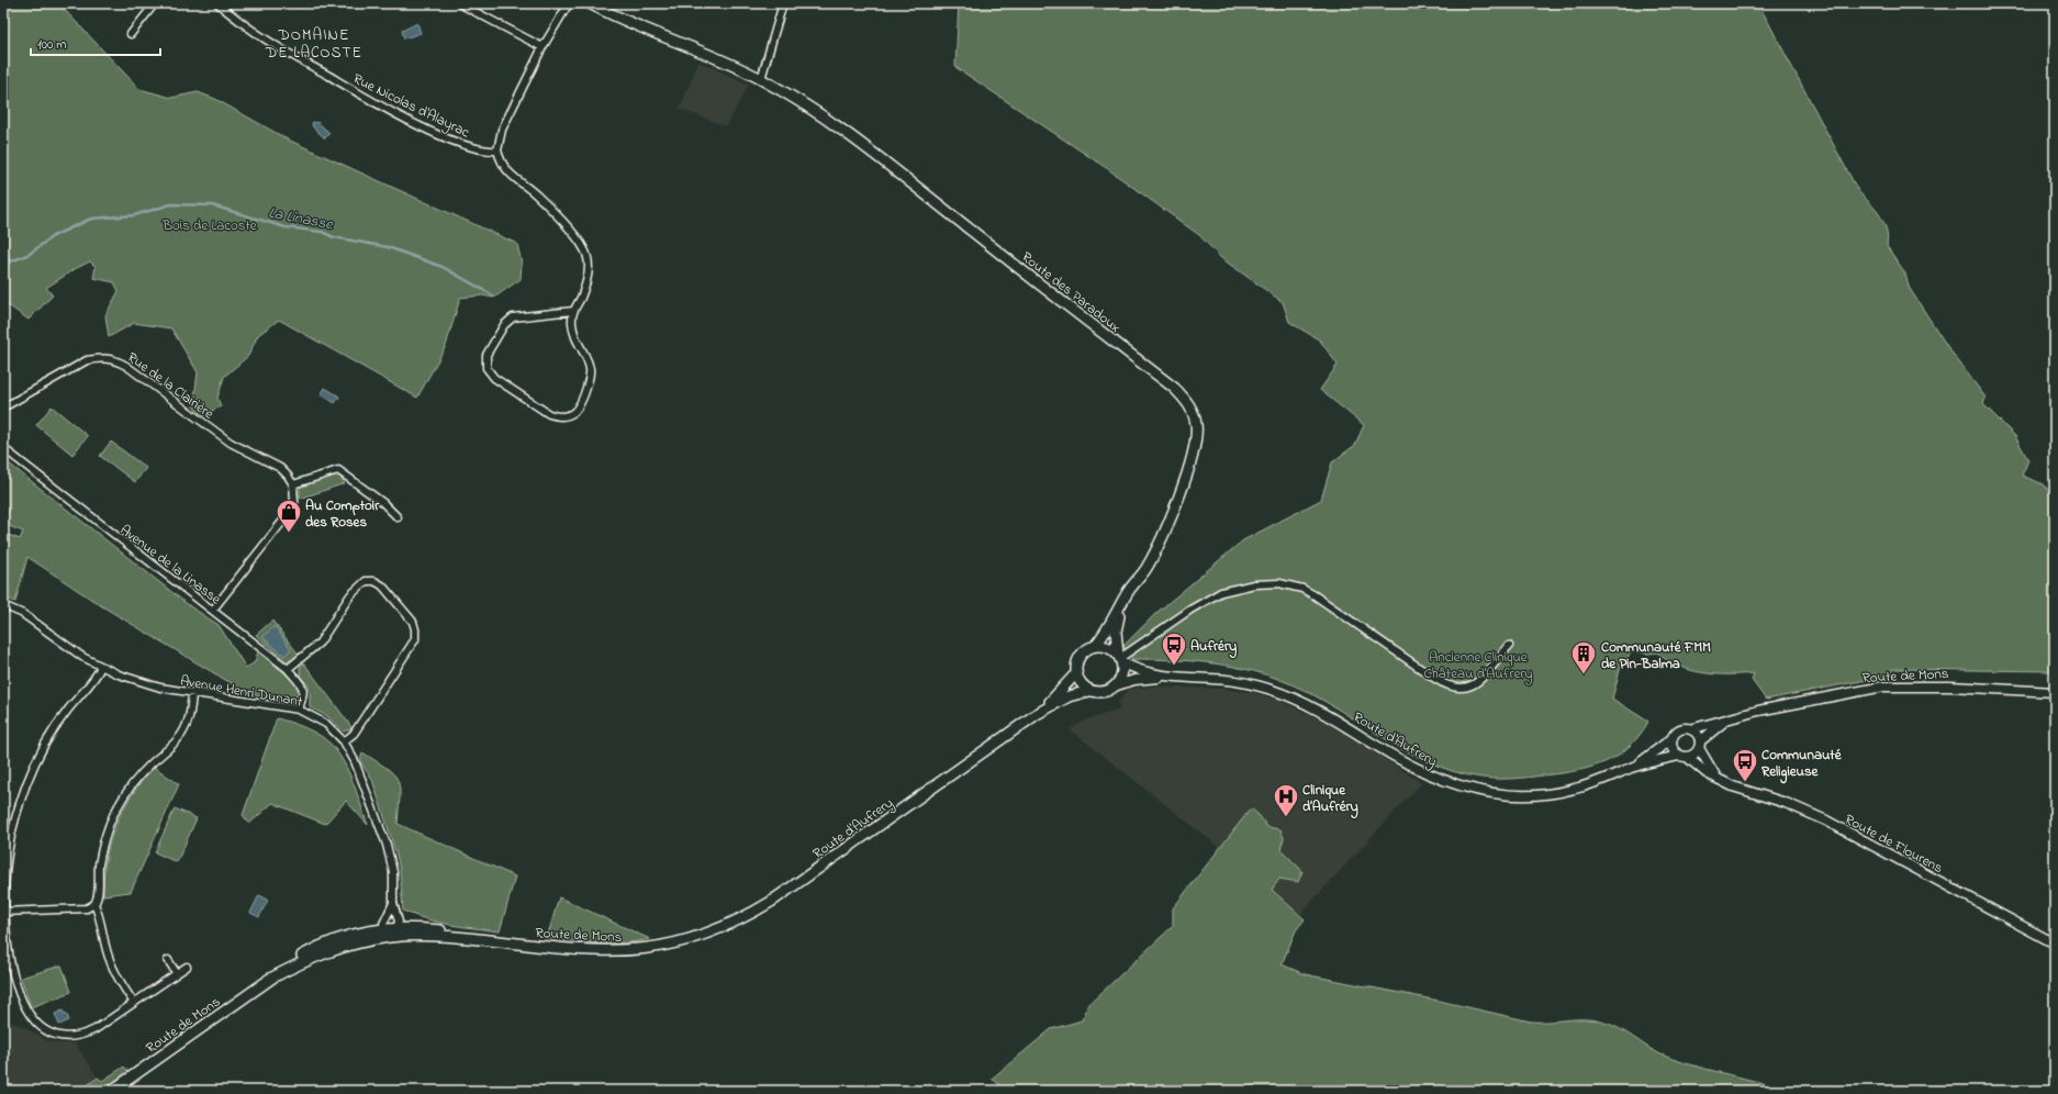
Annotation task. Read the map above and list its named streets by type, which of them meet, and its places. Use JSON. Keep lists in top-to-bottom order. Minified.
{"streets":{"main road":["Route des Paradoux","Route de Mons","Route d'Aufrery"],"street":["Rue Nicolas d'Alayrac","Rue de la Clairière","Avenue de la Linasse","Avenue Henri Dunant","Route de Flourens"]},"crossings":[["Avenue de la Linasse","Avenue Henri Dunant"],["Route de Mons","Avenue Henri Dunant"],["Route de Mons","Route d'Aufrery"],["Route de Mons","Route de Flourens"],["Route d'Aufrery","Route de Flourens"]],"districts":["DOMAINE DE LACOSTE"],"water":["La Linasse"],"parks":["Bois de Lacoste","Ancienne Clinique Château d'Aufrery"],"places":{"shop":["Au Comptoir des Roses"],"bus stop":["Aufréry","Communauté Religieuse"],"building":["Communauté FMM de Pin-Balma"],"hospital":["Clinique d’Aufréry"]},"scale_bar":"100 m"}
